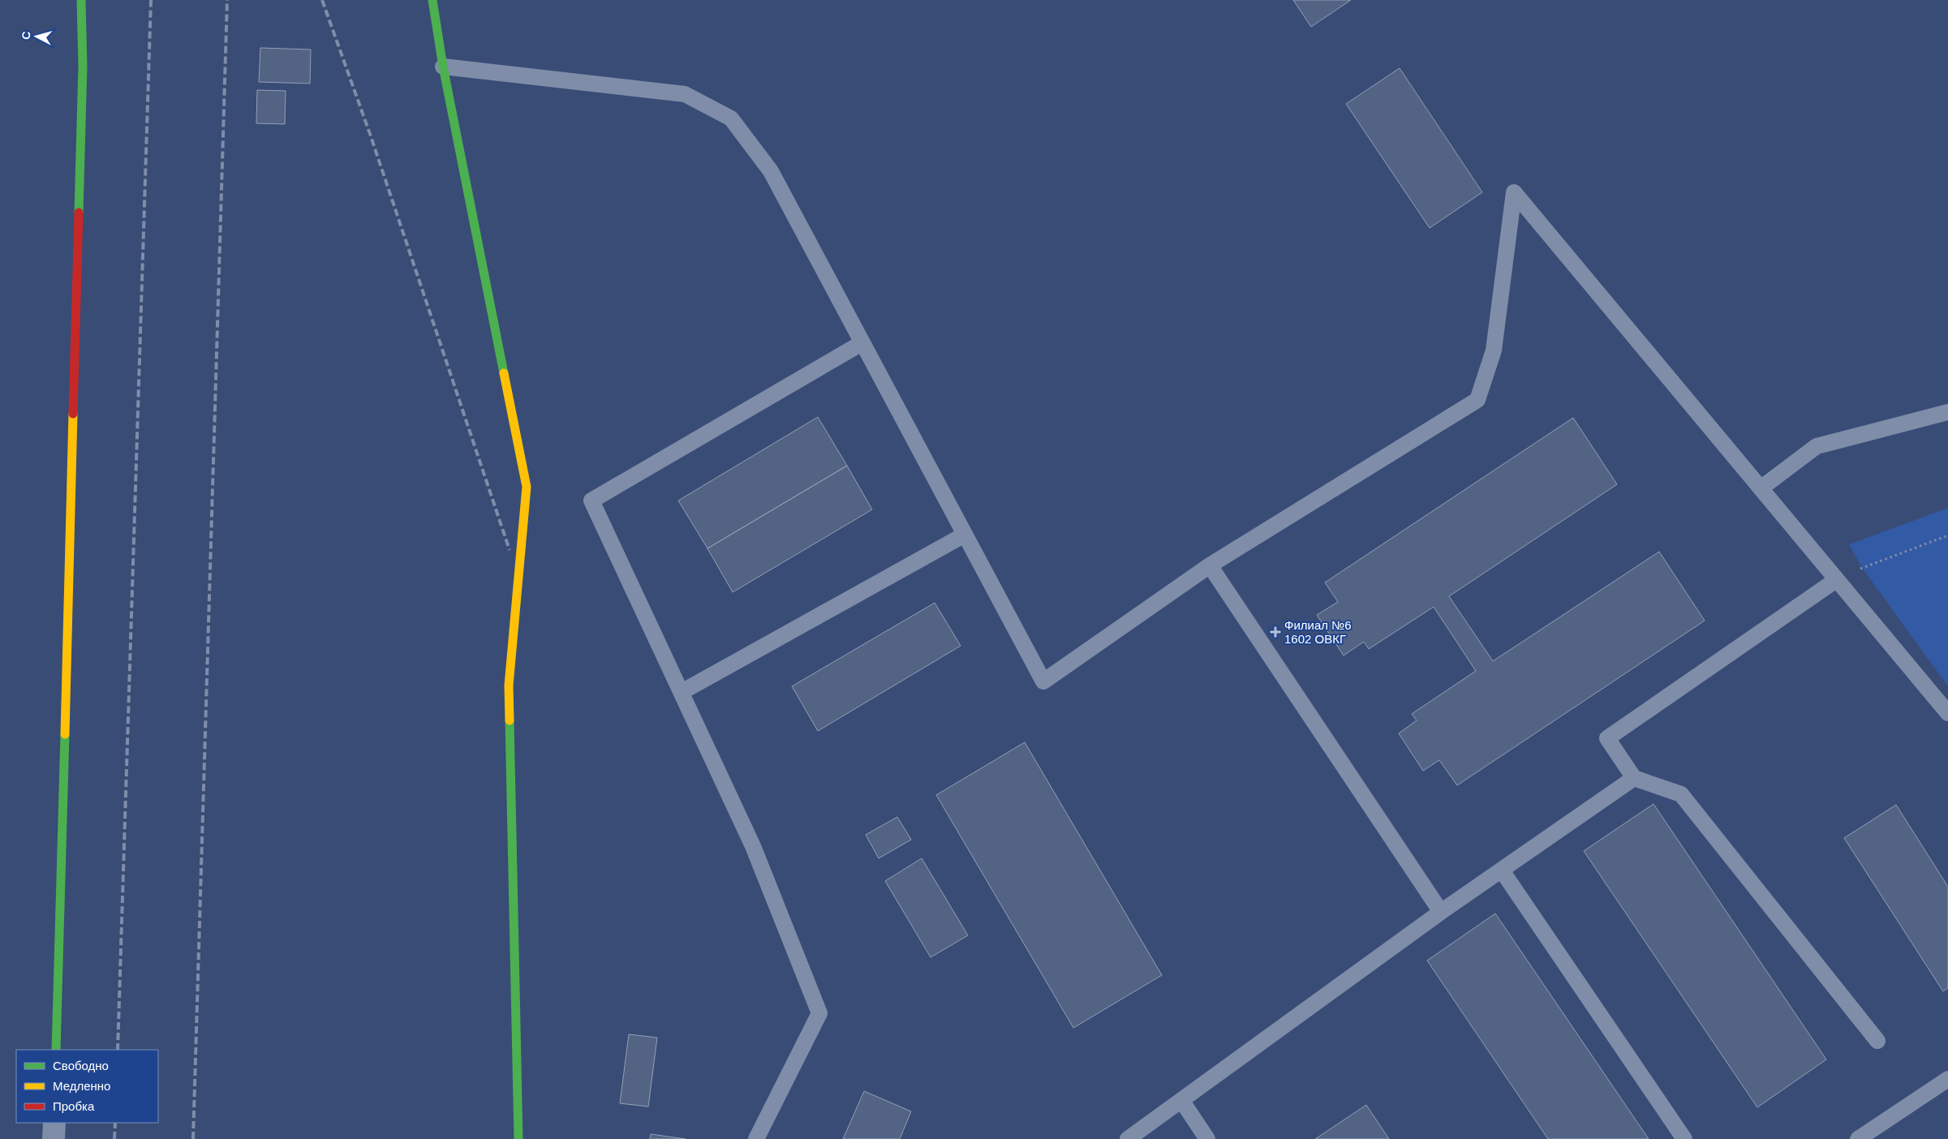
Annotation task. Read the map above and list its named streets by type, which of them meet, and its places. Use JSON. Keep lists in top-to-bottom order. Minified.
{"places":{"health":["Филиал №6 1602 ОВКГ"]},"legend":["Свободно","Медленно","Пробка"],"north":"left"}
